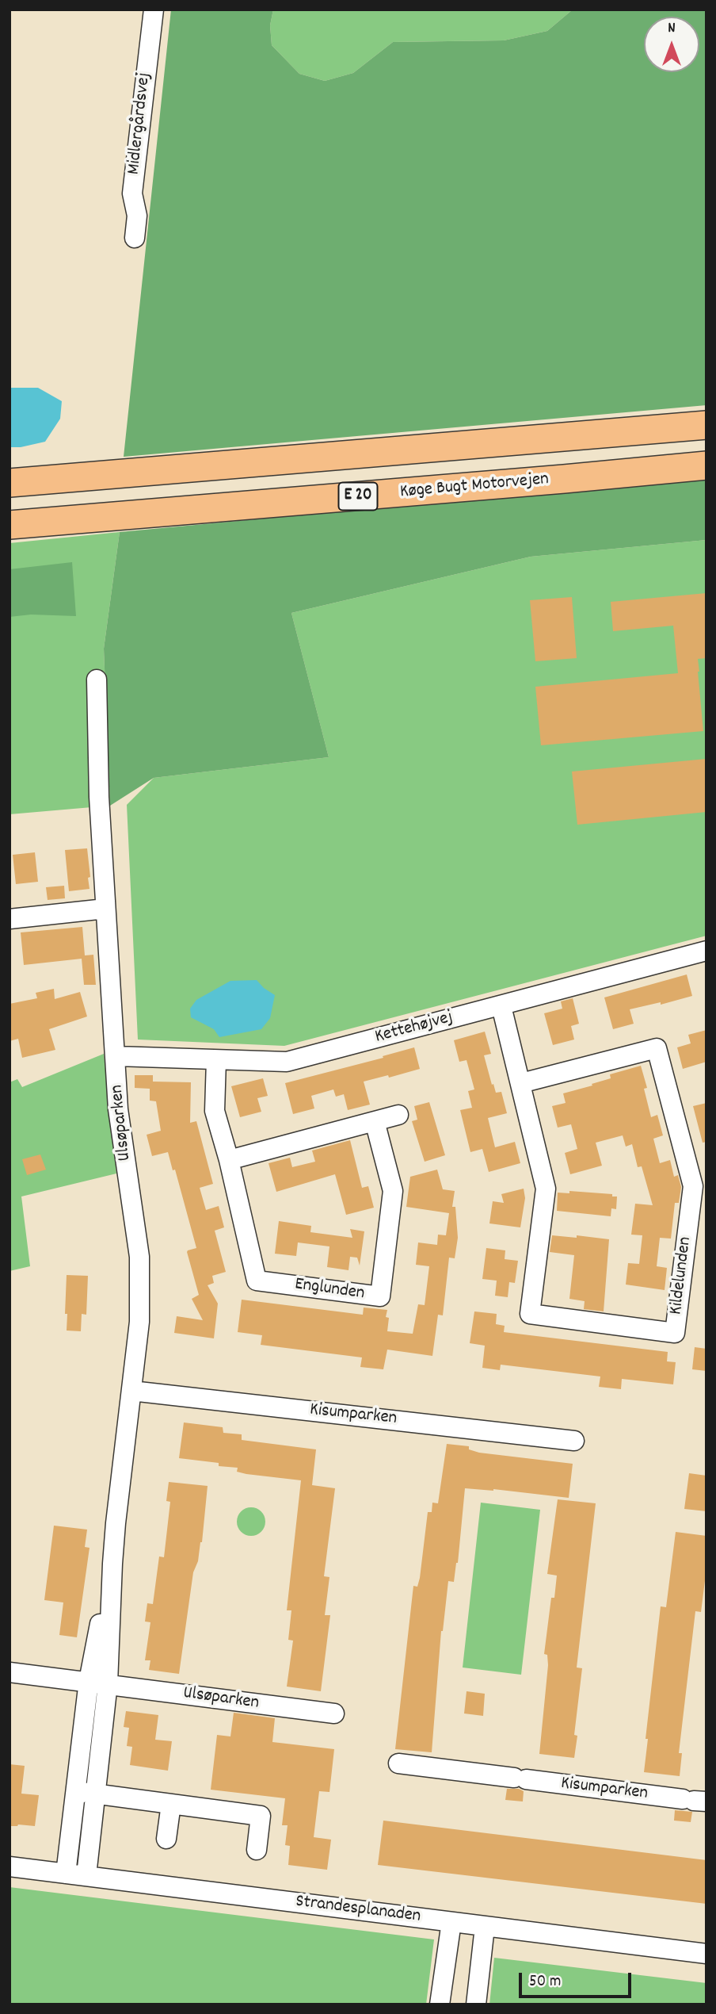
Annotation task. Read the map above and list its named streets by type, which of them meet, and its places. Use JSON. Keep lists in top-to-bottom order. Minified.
{"streets":{"highway":["Køge Bugt Motorvejen","E 20"],"street":["Midlergårdsvej","Kettehøjvej","Ulsøparken","Kildelunden","Englunden","Kisumparken","Strandesplanaden"]},"crossings":[["Kettehøjvej","Ulsøparken"],["Kettehøjvej","Kildelunden"],["Kettehøjvej","Englunden"],["Ulsøparken","Kisumparken"],["Ulsøparken","Strandesplanaden"]],"scale_bar":"50 m","north":"top"}
